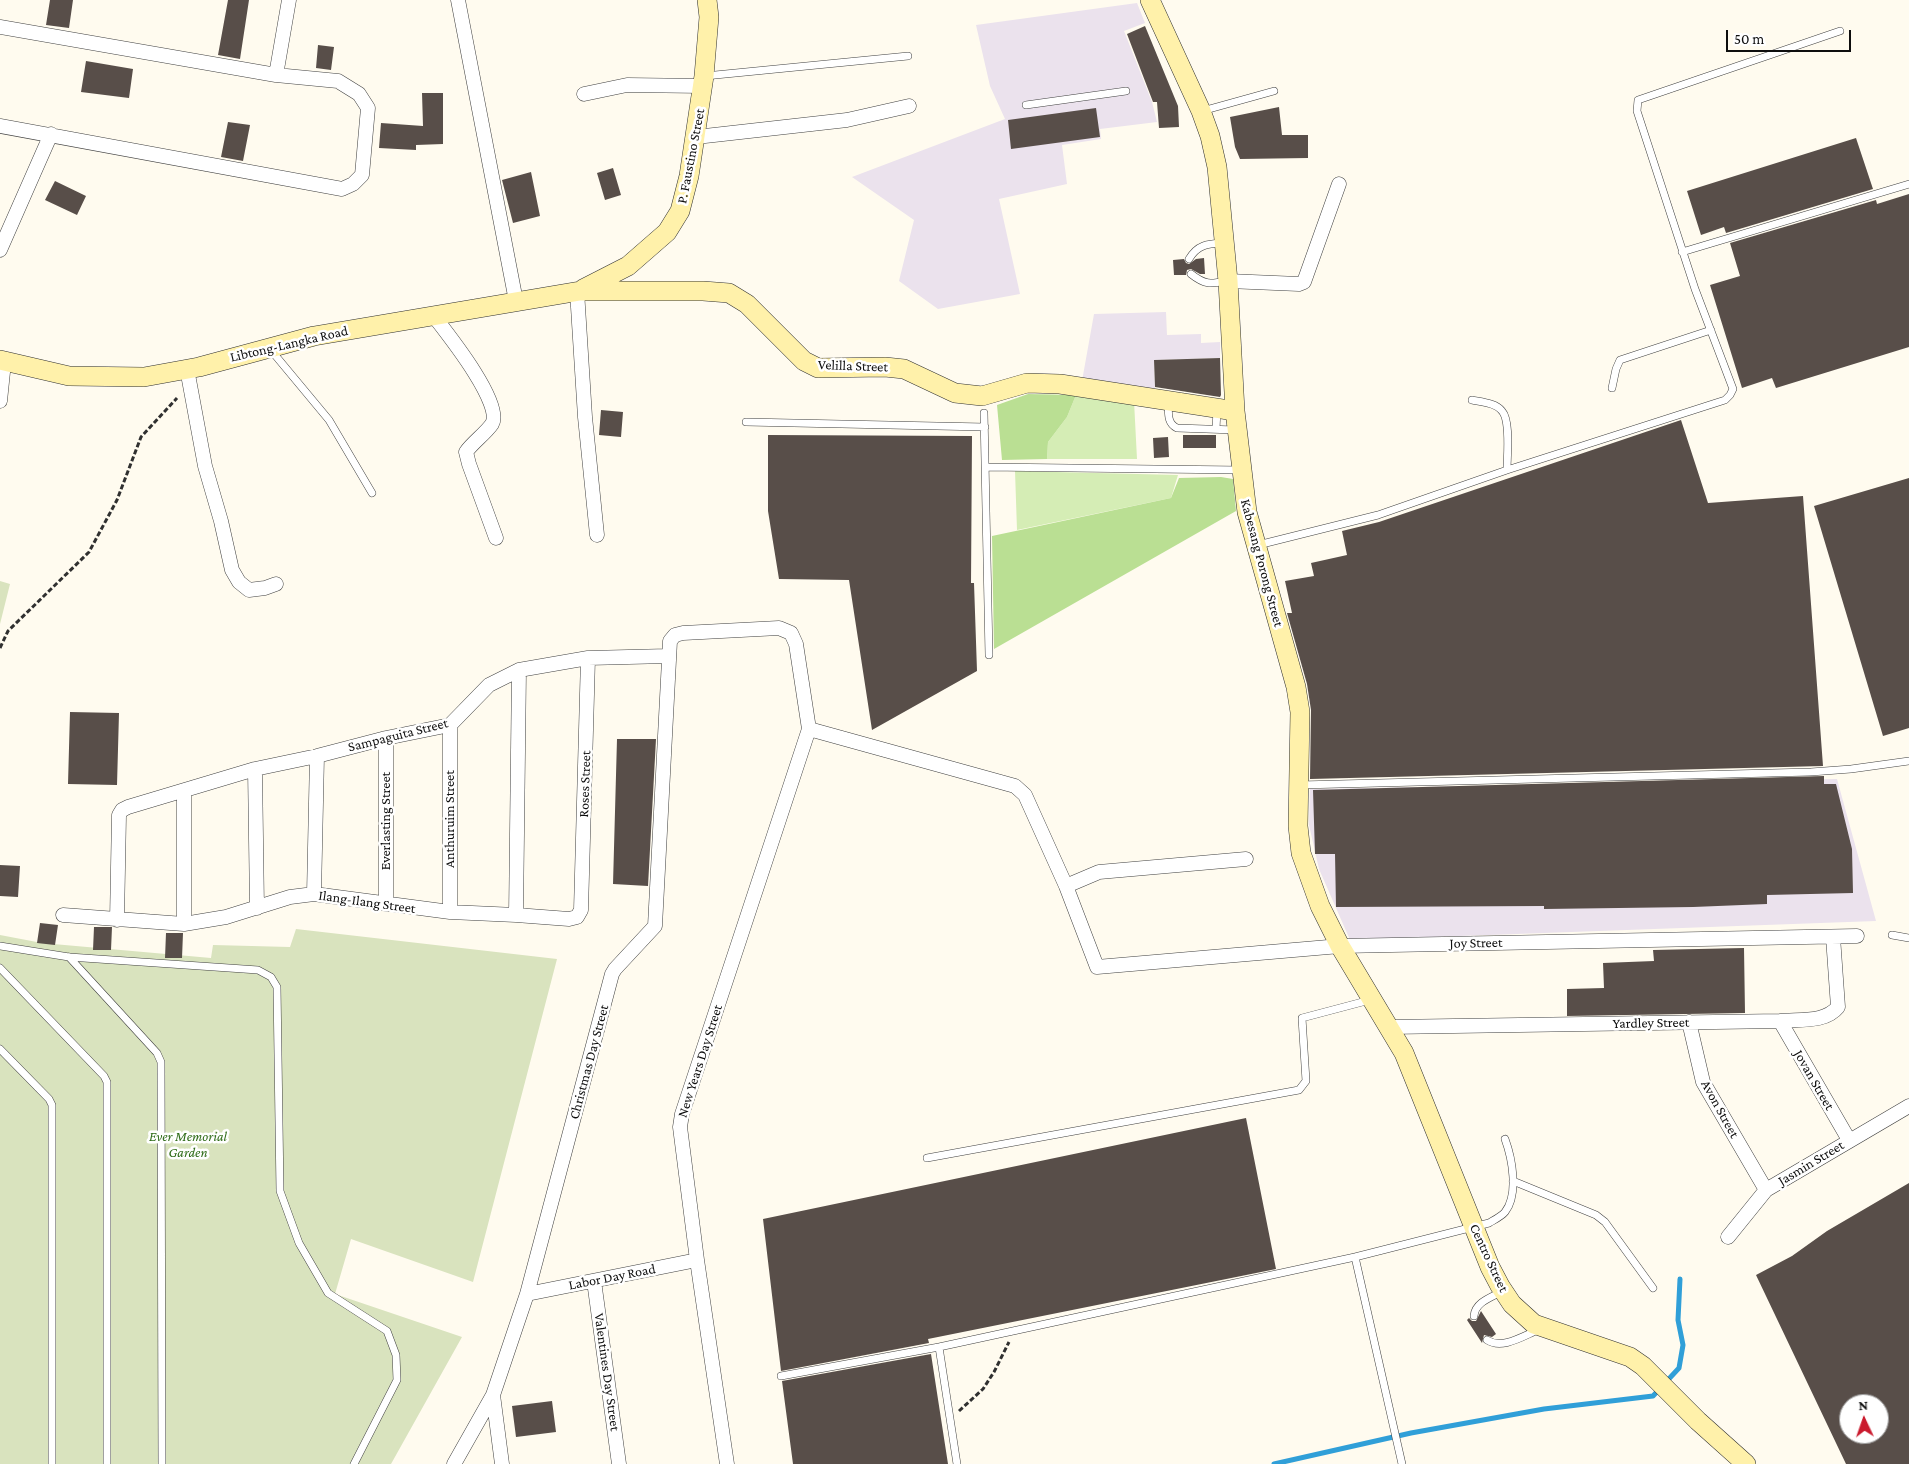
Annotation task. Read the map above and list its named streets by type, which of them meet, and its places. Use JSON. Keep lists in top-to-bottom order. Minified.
{"streets":{"main road":["P. Faustino Street","Libtong-Langka Road","Velilla Street","Kabesang Porong Street","Centro Street"],"street":["Sampaguita Street","Roses Street","Anthuruim Street","Everlasting Street","Ilang-Ilang Street","Joy Street","Yardley Street","New Years Day Street","Christmas Day Street","Jovan Street","Avon Street","Jasmin Street","Labor Day Road","Valentines Day Street"]},"crossings":[["P. Faustino Street","Libtong-Langka Road"],["P. Faustino Street","Velilla Street"],["Libtong-Langka Road","Velilla Street"],["Velilla Street","Kabesang Porong Street"],["Kabesang Porong Street","Joy Street"],["Kabesang Porong Street","Yardley Street"],["Kabesang Porong Street","Centro Street"],["Sampaguita Street","Roses Street"],["Sampaguita Street","Anthuruim Street"],["Sampaguita Street","Everlasting Street"],["Sampaguita Street","Ilang-Ilang Street"],["Sampaguita Street","Christmas Day Street"],["Roses Street","Ilang-Ilang Street"],["Anthuruim Street","Ilang-Ilang Street"],["Everlasting Street","Ilang-Ilang Street"],["Joy Street","Yardley Street"],["Yardley Street","Jovan Street"],["Yardley Street","Avon Street"],["Yardley Street","Centro Street"],["New Years Day Street","Labor Day Road"],["Christmas Day Street","Labor Day Road"],["Jovan Street","Jasmin Street"],["Avon Street","Jasmin Street"],["Labor Day Road","Valentines Day Street"]],"parks":["Ever Memorial Garden"],"scale_bar":"50 m","north":"top"}
